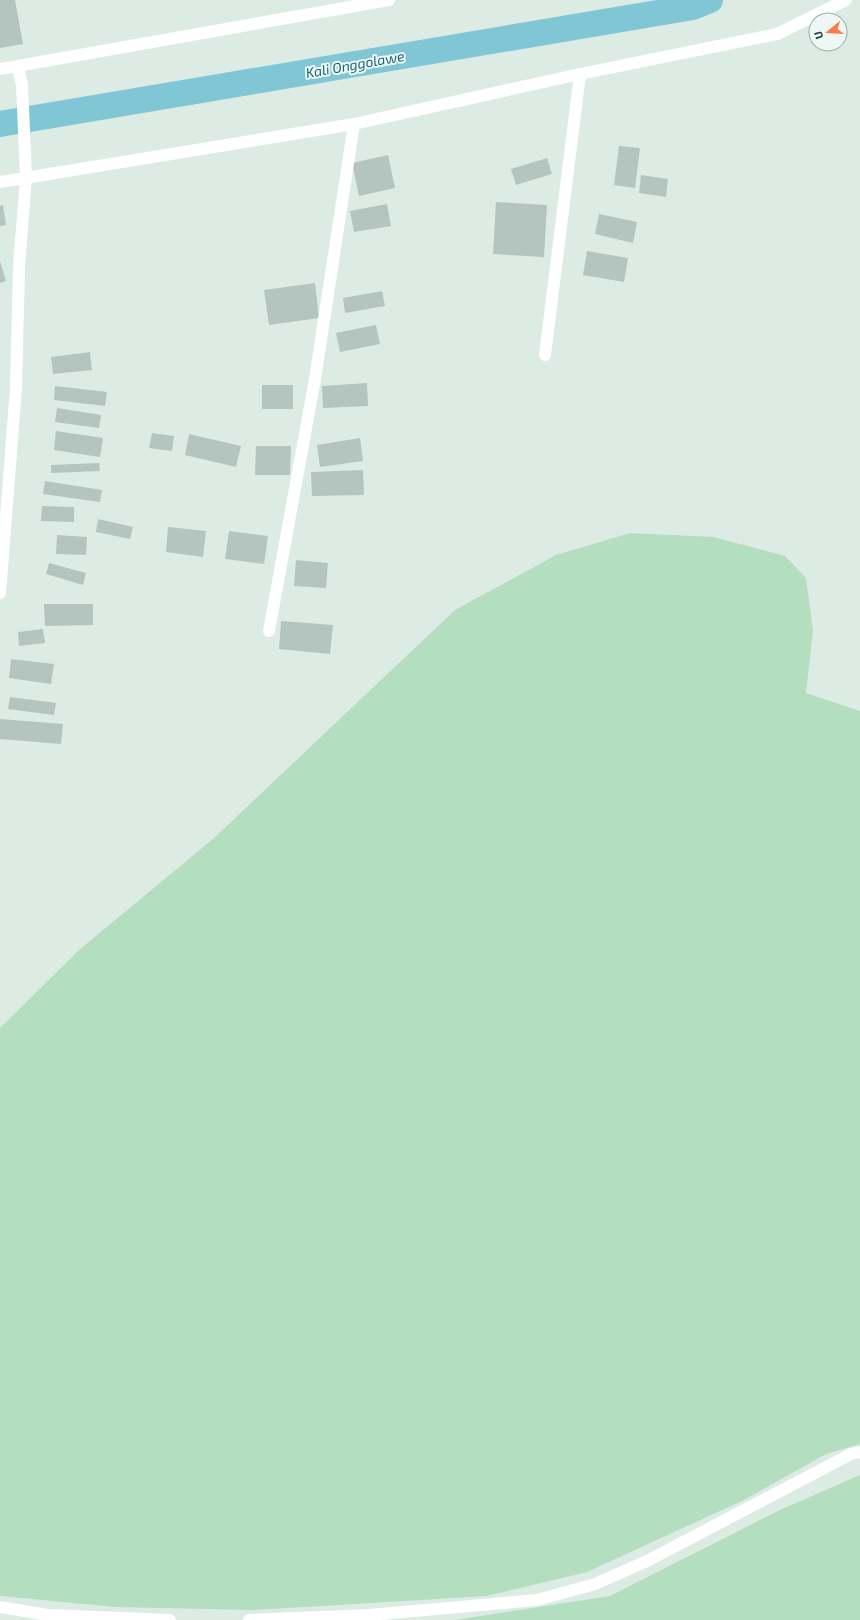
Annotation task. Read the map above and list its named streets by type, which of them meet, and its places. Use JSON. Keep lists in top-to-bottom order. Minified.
{"water":["Kali Onggolawe"],"north":"left"}
